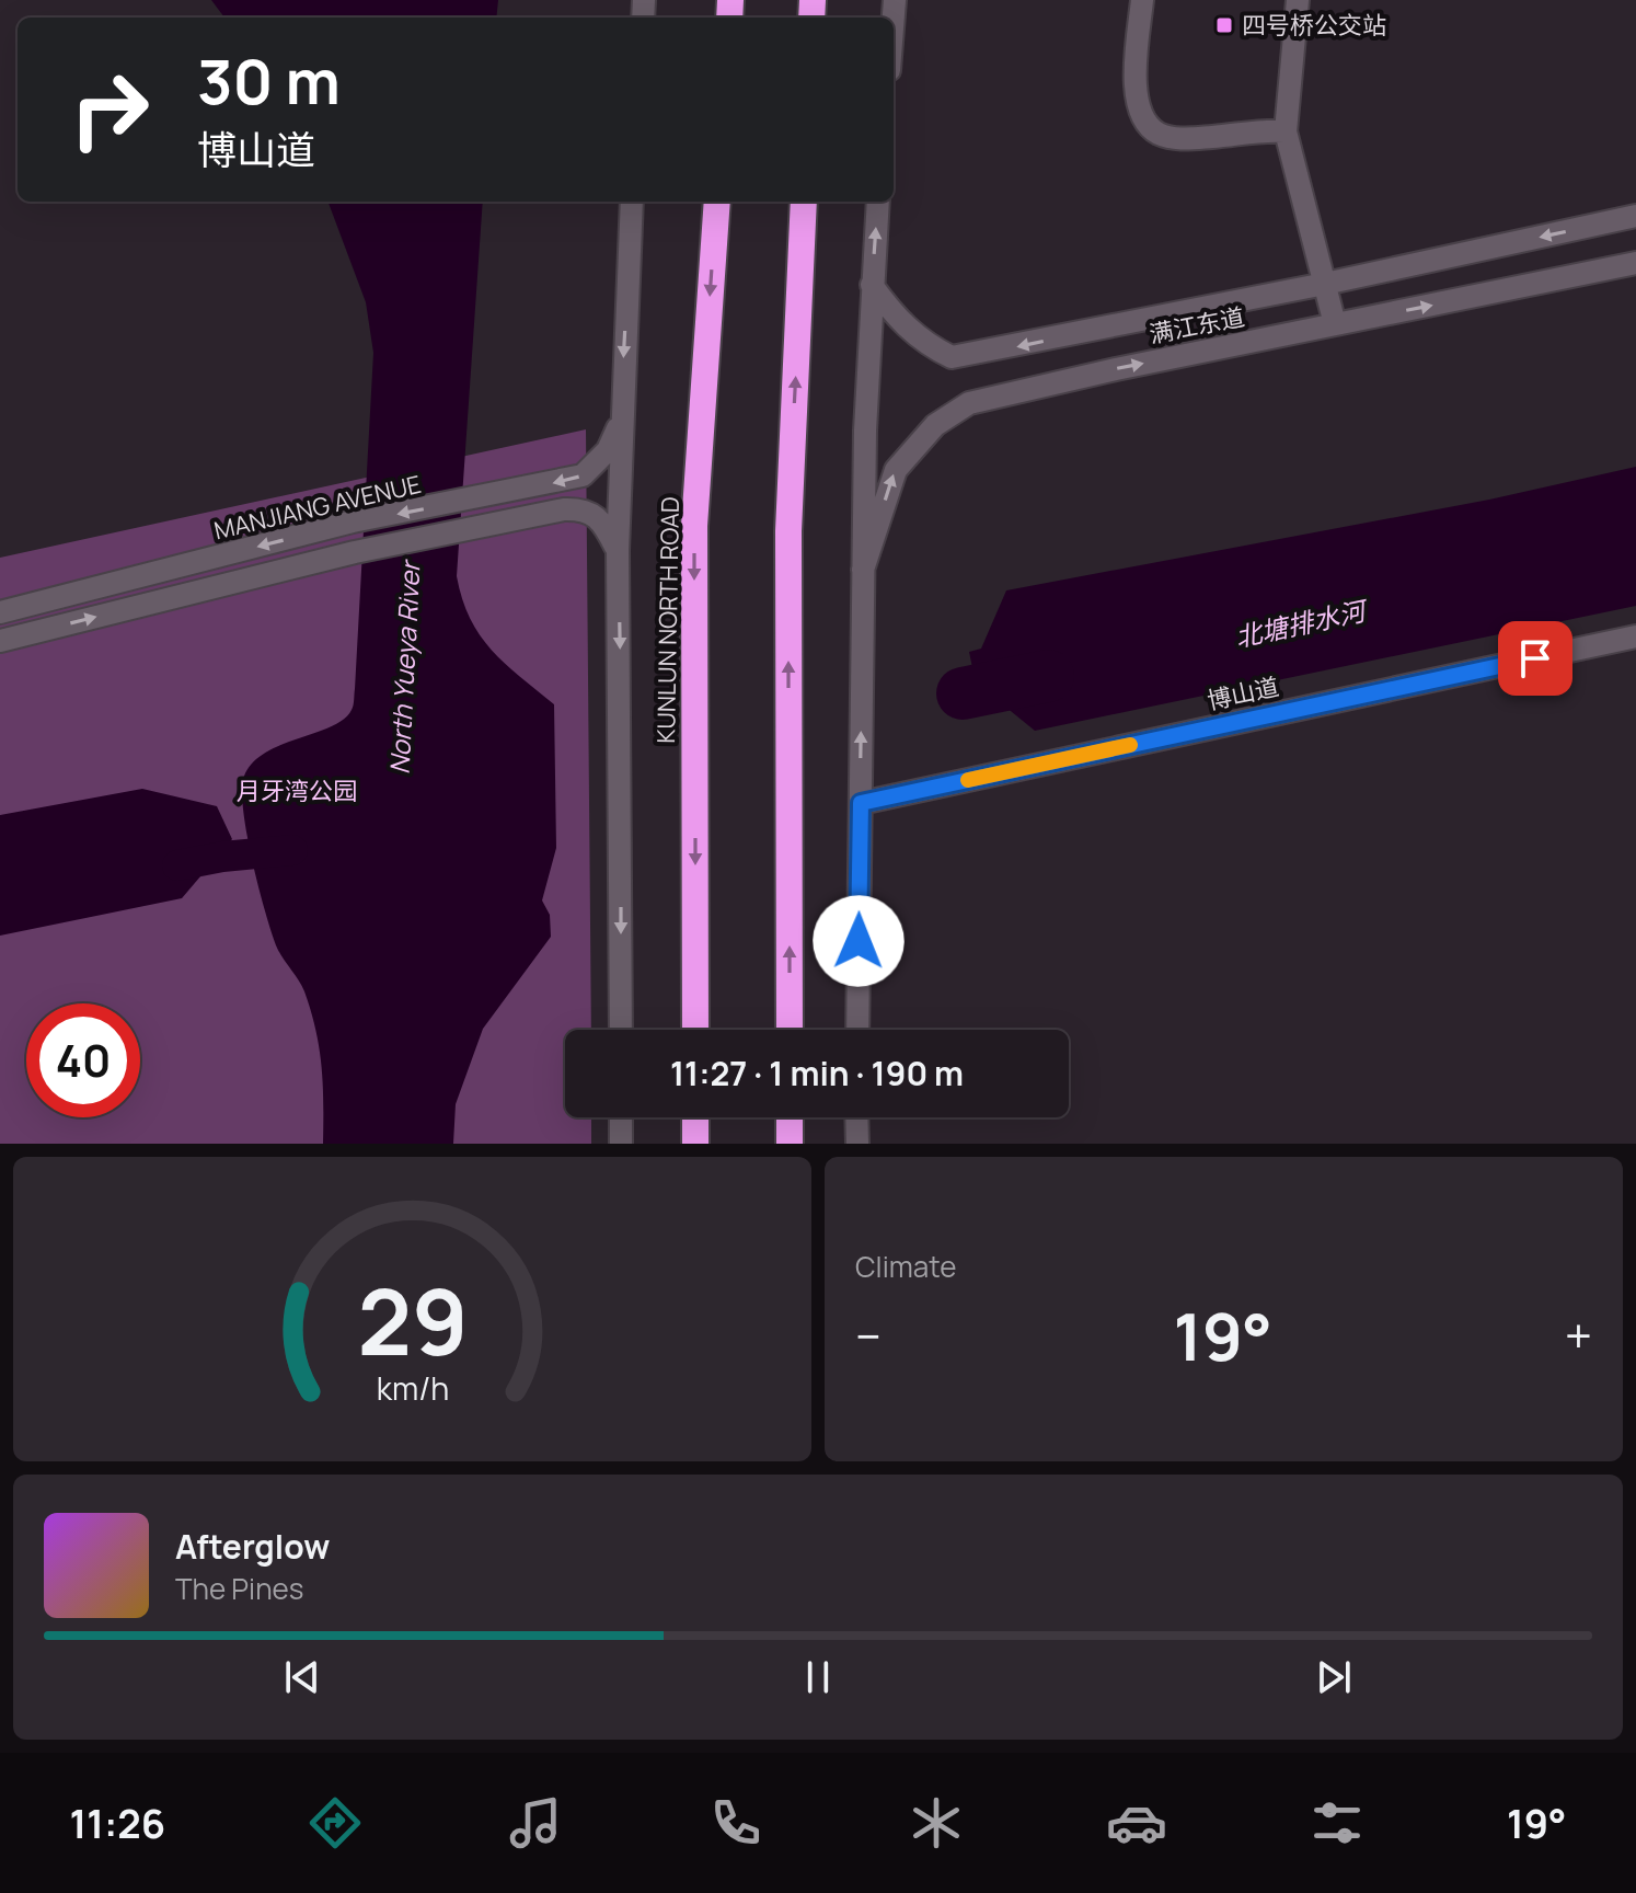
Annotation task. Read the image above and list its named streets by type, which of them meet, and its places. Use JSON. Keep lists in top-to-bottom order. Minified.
{"streets":{"highway":["KUNLUN NORTH ROAD"],"street":["满江东道","MANJIANG AVENUE","博山道"]},"crossings":[["MANJIANG AVENUE","KUNLUN NORTH ROAD"]],"water":["北塘排水河","North Yueya River"],"parks":["月牙湾公园"],"places":{"transit":["四号桥公交站"]},"page":{"turn":["30 m","博山道"],"limit":"40","trip":"11:27 · 1 min · 190 m","tile":"Climate","heat":["−","19°","+"],"song":["Afterglow","The Pines"],"tabs":["11:26","19°"],"gauge":["29","km/h"]}}
